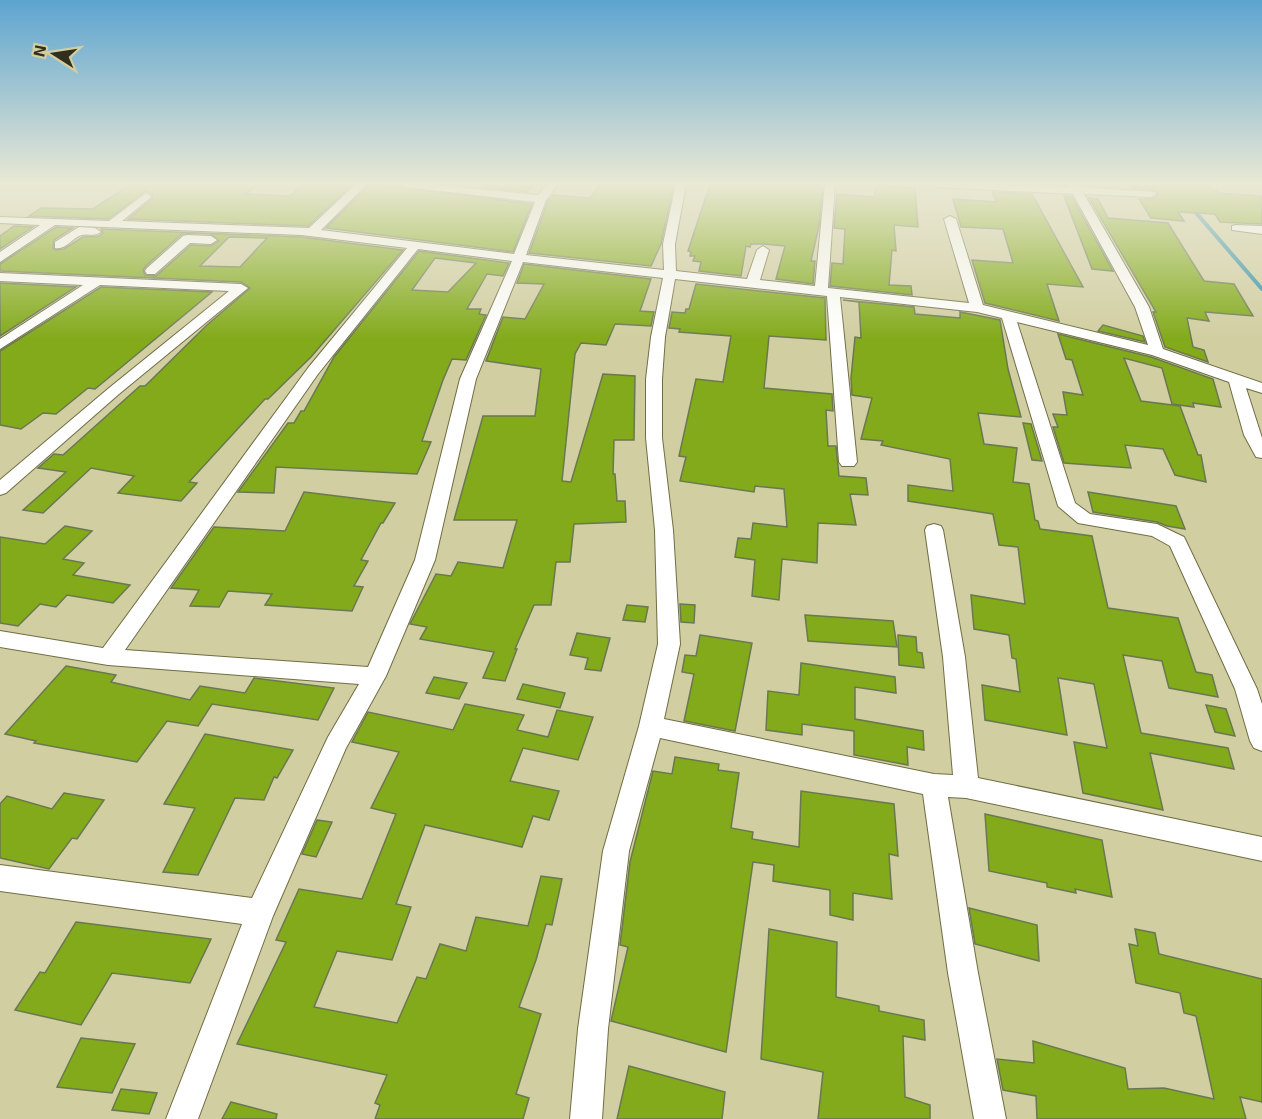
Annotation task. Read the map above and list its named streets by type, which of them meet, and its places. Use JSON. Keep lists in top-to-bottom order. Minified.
{"north":"left"}
